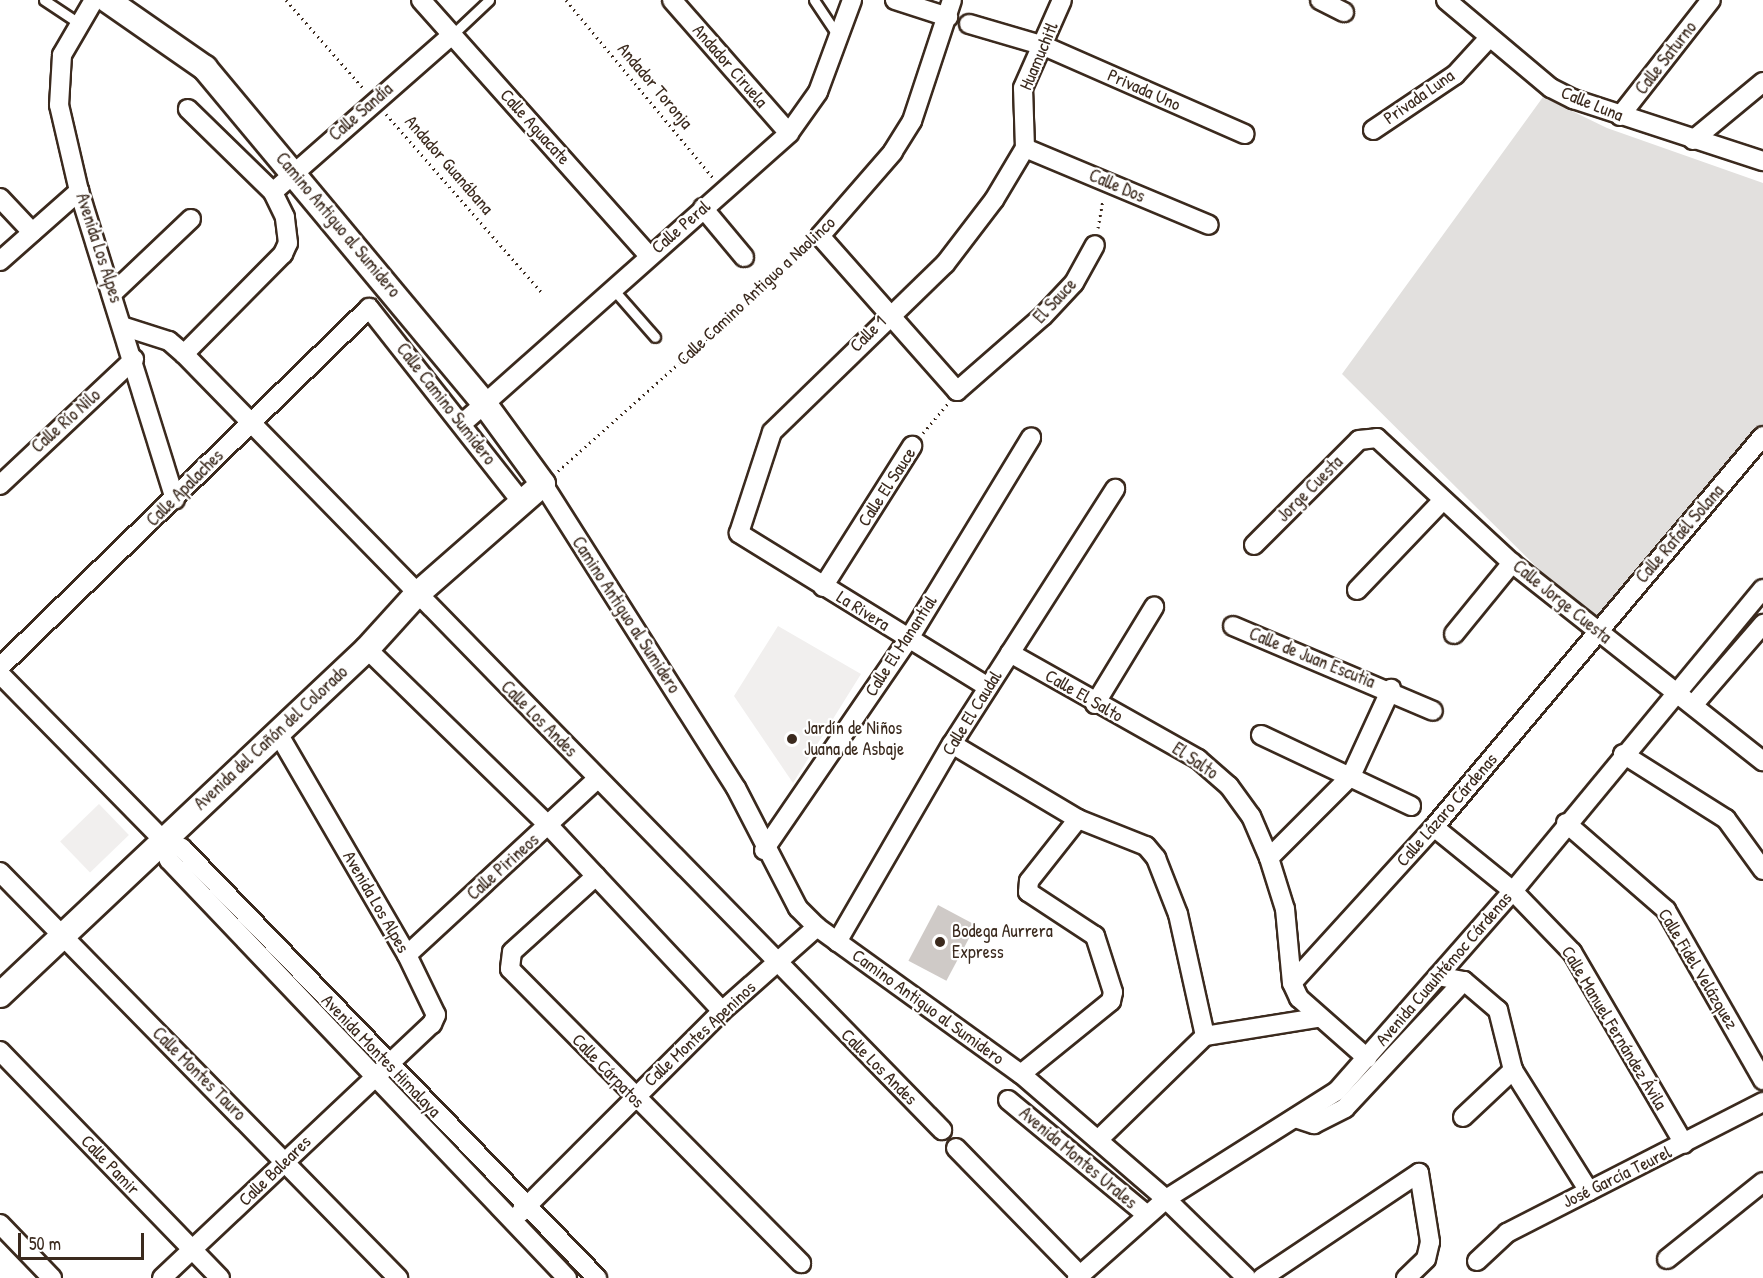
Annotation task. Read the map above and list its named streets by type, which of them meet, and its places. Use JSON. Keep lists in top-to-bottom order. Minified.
{"streets":{"main road":["Camino Antiguo al Sumidero","Avenida del Cañón del Colorado"],"street":["Huamuchitl","Calle Saturno","Andador Ciruela","Privada Uno","Privada Luna","Calle Luna","Calle Sandía","Calle Aguacate","Calle Dos","Calle Peral","Avenida Los Alpes","Calle Camino Antiguo a Naolinco","El Sauce","Calle 1","Calle Camino Sumidero","Calle Río Nilo","Calle El Sauce","Calle Apalaches","Jorge Cuesta","Calle Rafaél Solana","Calle Jorge Cuesta","La Rivera","Calle El Manantial","Calle de Juan Escutia","Calle El Salto","Calle El Caudal","Calle Los Andes","El Salto","Calle Lázaro Cárdenas","Calle Pirineos","Avenida Cuauhtémoc Cárdenas","Calle Fidel Velázquez","Calle Manuel Fernández Ávila","Calle Montes Apeninos","Avenida Montes Himalaya","Calle Cárpatos","Calle Montes Tauro","Avenida Montes Urales","Calle Pamir","Calle Baleares","José García Teurel"],"path":["Andador Toronja","Andador Guanábana"]},"crossings":[["Huamuchitl","Privada Uno"],["Huamuchitl","Calle Dos"],["Huamuchitl","Calle 1"],["Calle Saturno","Calle Luna"],["Andador Ciruela","Calle Peral"],["Andador Toronja","Calle Peral"],["Privada Luna","Calle Luna"],["Calle Sandía","Calle Aguacate"],["Calle Sandía","Andador Guanábana"],["Calle Sandía","Camino Antiguo al Sumidero"],["Calle Aguacate","Calle Peral"],["Calle Dos","Calle 1"],["Camino Antiguo al Sumidero","Calle Peral"],["Camino Antiguo al Sumidero","Calle Camino Antiguo a Naolinco"],["Camino Antiguo al Sumidero","Calle El Manantial"],["Camino Antiguo al Sumidero","Calle El Caudal"],["Camino Antiguo al Sumidero","Avenida del Cañón del Colorado"],["Camino Antiguo al Sumidero","Avenida Cuauhtémoc Cárdenas"],["Camino Antiguo al Sumidero","Calle Montes Apeninos"],["Calle Peral","Calle Camino Sumidero"],["Avenida Los Alpes","Calle Río Nilo"],["Avenida Los Alpes","Calle Apalaches"],["Avenida Los Alpes","Calle Los Andes"],["Avenida Los Alpes","Avenida del Cañón del Colorado"],["Avenida Los Alpes","Calle Pirineos"],["Avenida Los Alpes","Avenida Montes Himalaya"],["Avenida Los Alpes","Calle Baleares"],["Calle Camino Antiguo a Naolinco","Avenida del Cañón del Colorado"],["El Sauce","Calle El Sauce"],["Calle 1","La Rivera"],["Calle Camino Sumidero","Calle Apalaches"],["Calle Camino Sumidero","Avenida del Cañón del Colorado"],["Calle El Sauce","La Rivera"],["Calle Apalaches","Calle Los Andes"],["Jorge Cuesta","Calle Jorge Cuesta"],["Calle Rafaél Solana","Calle Jorge Cuesta"],["Calle Rafaél Solana","Calle Lázaro Cárdenas"],["Calle Jorge Cuesta","Calle Lázaro Cárdenas"],["Calle Jorge Cuesta","Avenida Cuauhtémoc Cárdenas"],["La Rivera","Calle El Manantial"],["La Rivera","Calle El Caudal"],["Calle El Salto","Calle El Caudal"],["Calle El Salto","El Salto"],["Calle Los Andes","Avenida del Cañón del Colorado"],["Calle Los Andes","Calle Pirineos"],["Calle Los Andes","Calle Montes Apeninos"],["Avenida del Cañón del Colorado","Avenida Montes Himalaya"],["Avenida del Cañón del Colorado","Calle Montes Tauro"],["El Salto","Calle Lázaro Cárdenas"],["Calle Lázaro Cárdenas","Calle Manuel Fernández Ávila"],["Avenida Cuauhtémoc Cárdenas","Calle Fidel Velázquez"],["Avenida Cuauhtémoc Cárdenas","Calle Manuel Fernández Ávila"],["Avenida Cuauhtémoc Cárdenas","Avenida Montes Urales"],["Calle Manuel Fernández Ávila","José García Teurel"],["Calle Montes Apeninos","Avenida Montes Himalaya"],["Calle Montes Apeninos","Calle Cárpatos"],["Avenida Montes Himalaya","Calle Baleares"],["Calle Montes Tauro","Calle Baleares"],["Calle Pamir","Calle Baleares"]],"places":["Jardín de Niños Juana de Asbaje","Bodega Aurrera Express"],"scale_bar":"50 m"}
